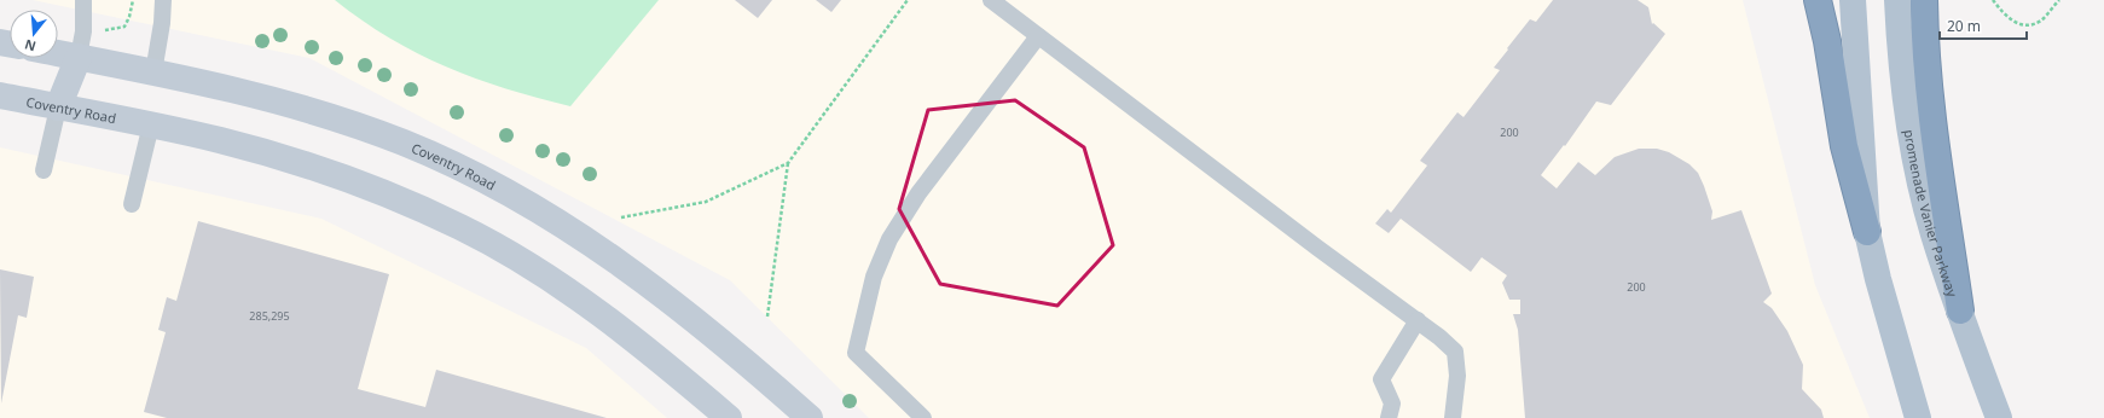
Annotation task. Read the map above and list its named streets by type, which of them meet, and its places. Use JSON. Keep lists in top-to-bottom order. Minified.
{"streets":{"main road":["Coventry Road","promenade Vanier Parkway"]},"house_numbers":["200","200","285,295"],"scale_bar":"20 m","north":"bottom"}
